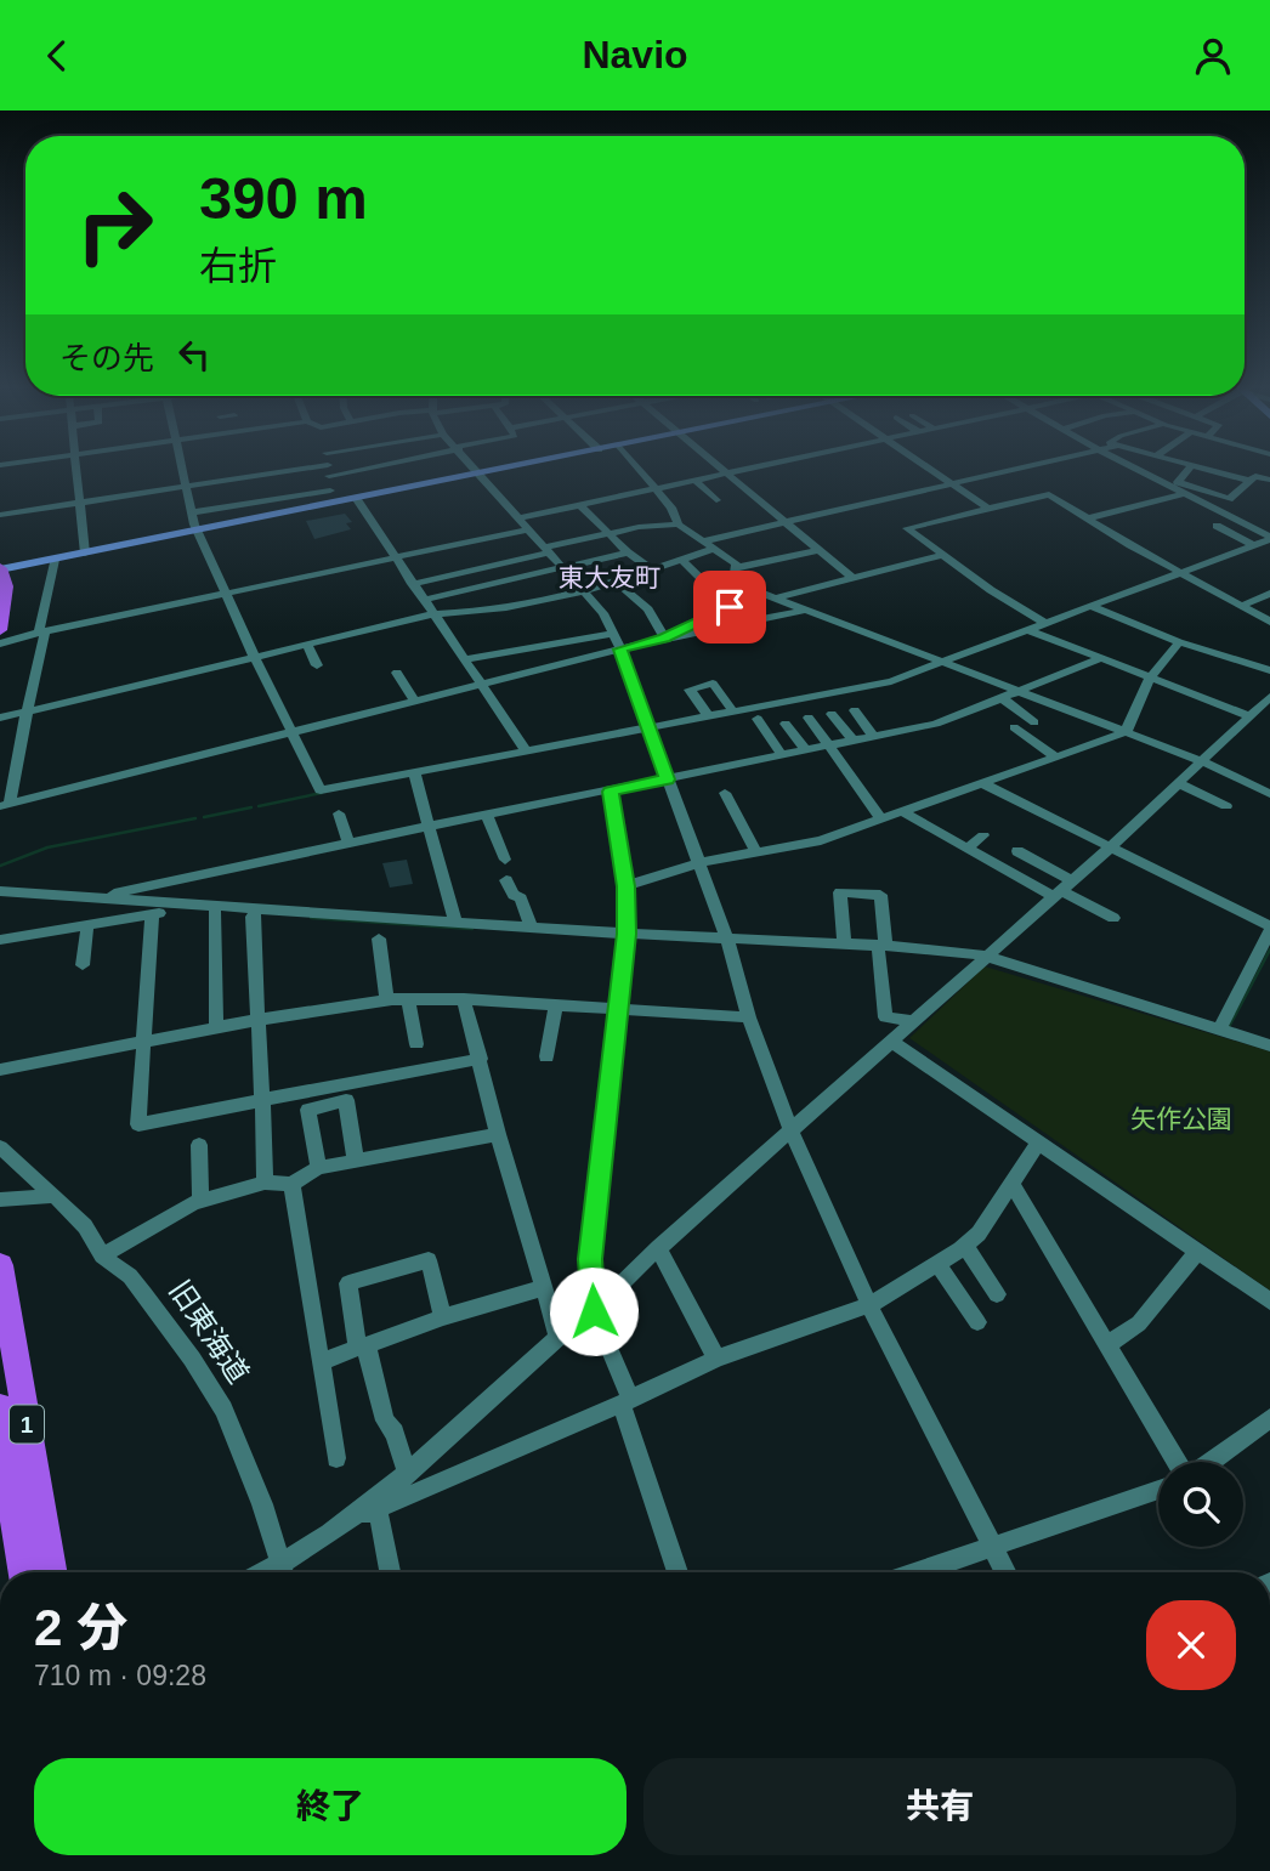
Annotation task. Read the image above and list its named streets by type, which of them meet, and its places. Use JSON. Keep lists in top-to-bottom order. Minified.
{"streets":{"highway":["1"],"street":["旧東海道"]},"districts":["東大友町"],"parks":["矢作公園"],"page":{"header":"Navio","turn":["390 m","右折"],"then":"その先","heading":["2 分","710 m · 09:28"],"buttons":["終了","共有"]}}
